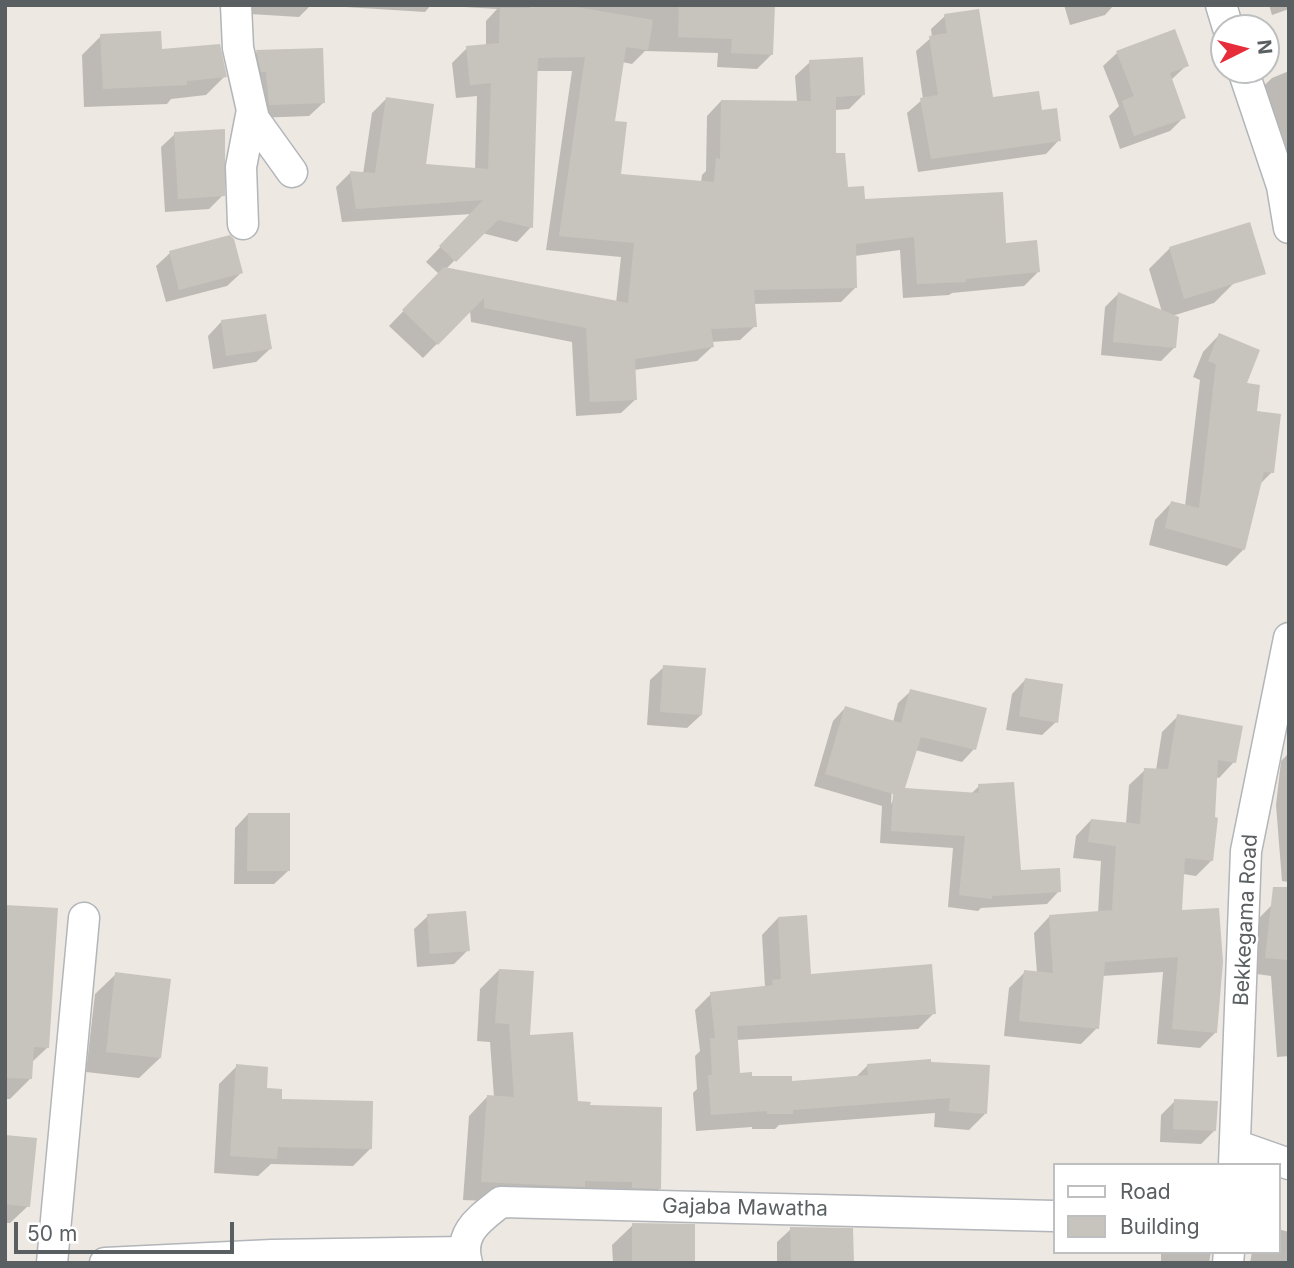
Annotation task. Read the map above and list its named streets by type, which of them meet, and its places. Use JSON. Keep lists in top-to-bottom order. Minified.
{"streets":{"street":["Bekkegama Road","Gajaba Mawatha"]},"legend":["Road","Building"],"scale_bar":"50 m","north":"right"}
